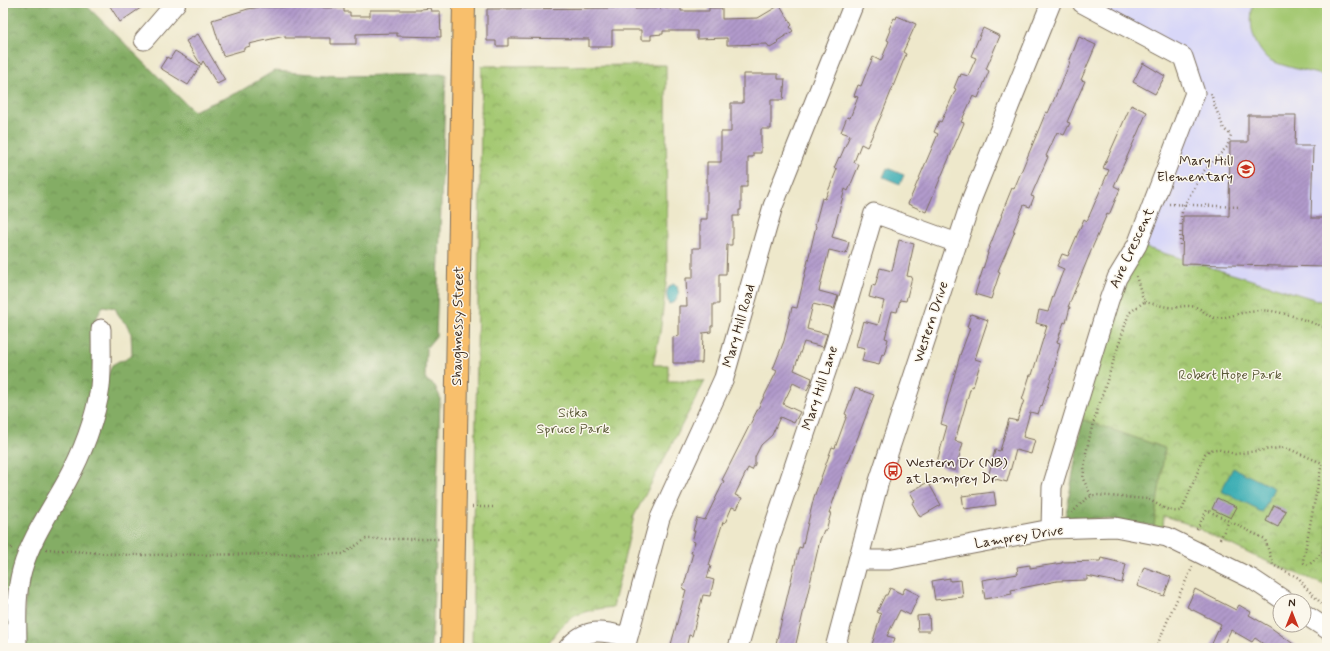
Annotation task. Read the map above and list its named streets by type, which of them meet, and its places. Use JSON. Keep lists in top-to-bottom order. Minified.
{"streets":{"main road":["Shaughnessy Street"],"street":["Aire Crescent","Western Drive","Mary Hill Road","Mary Hill Lane","Lamprey Drive"]},"crossings":[["Aire Crescent","Lamprey Drive"],["Western Drive","Mary Hill Lane"],["Western Drive","Lamprey Drive"]],"parks":["Robert Hope Park","Sitka Spruce Park"],"places":{"school or university":["Mary Hill Elementary"],"bus stop":["Western Dr (NB) at Lamprey Dr"]},"north":"top"}
